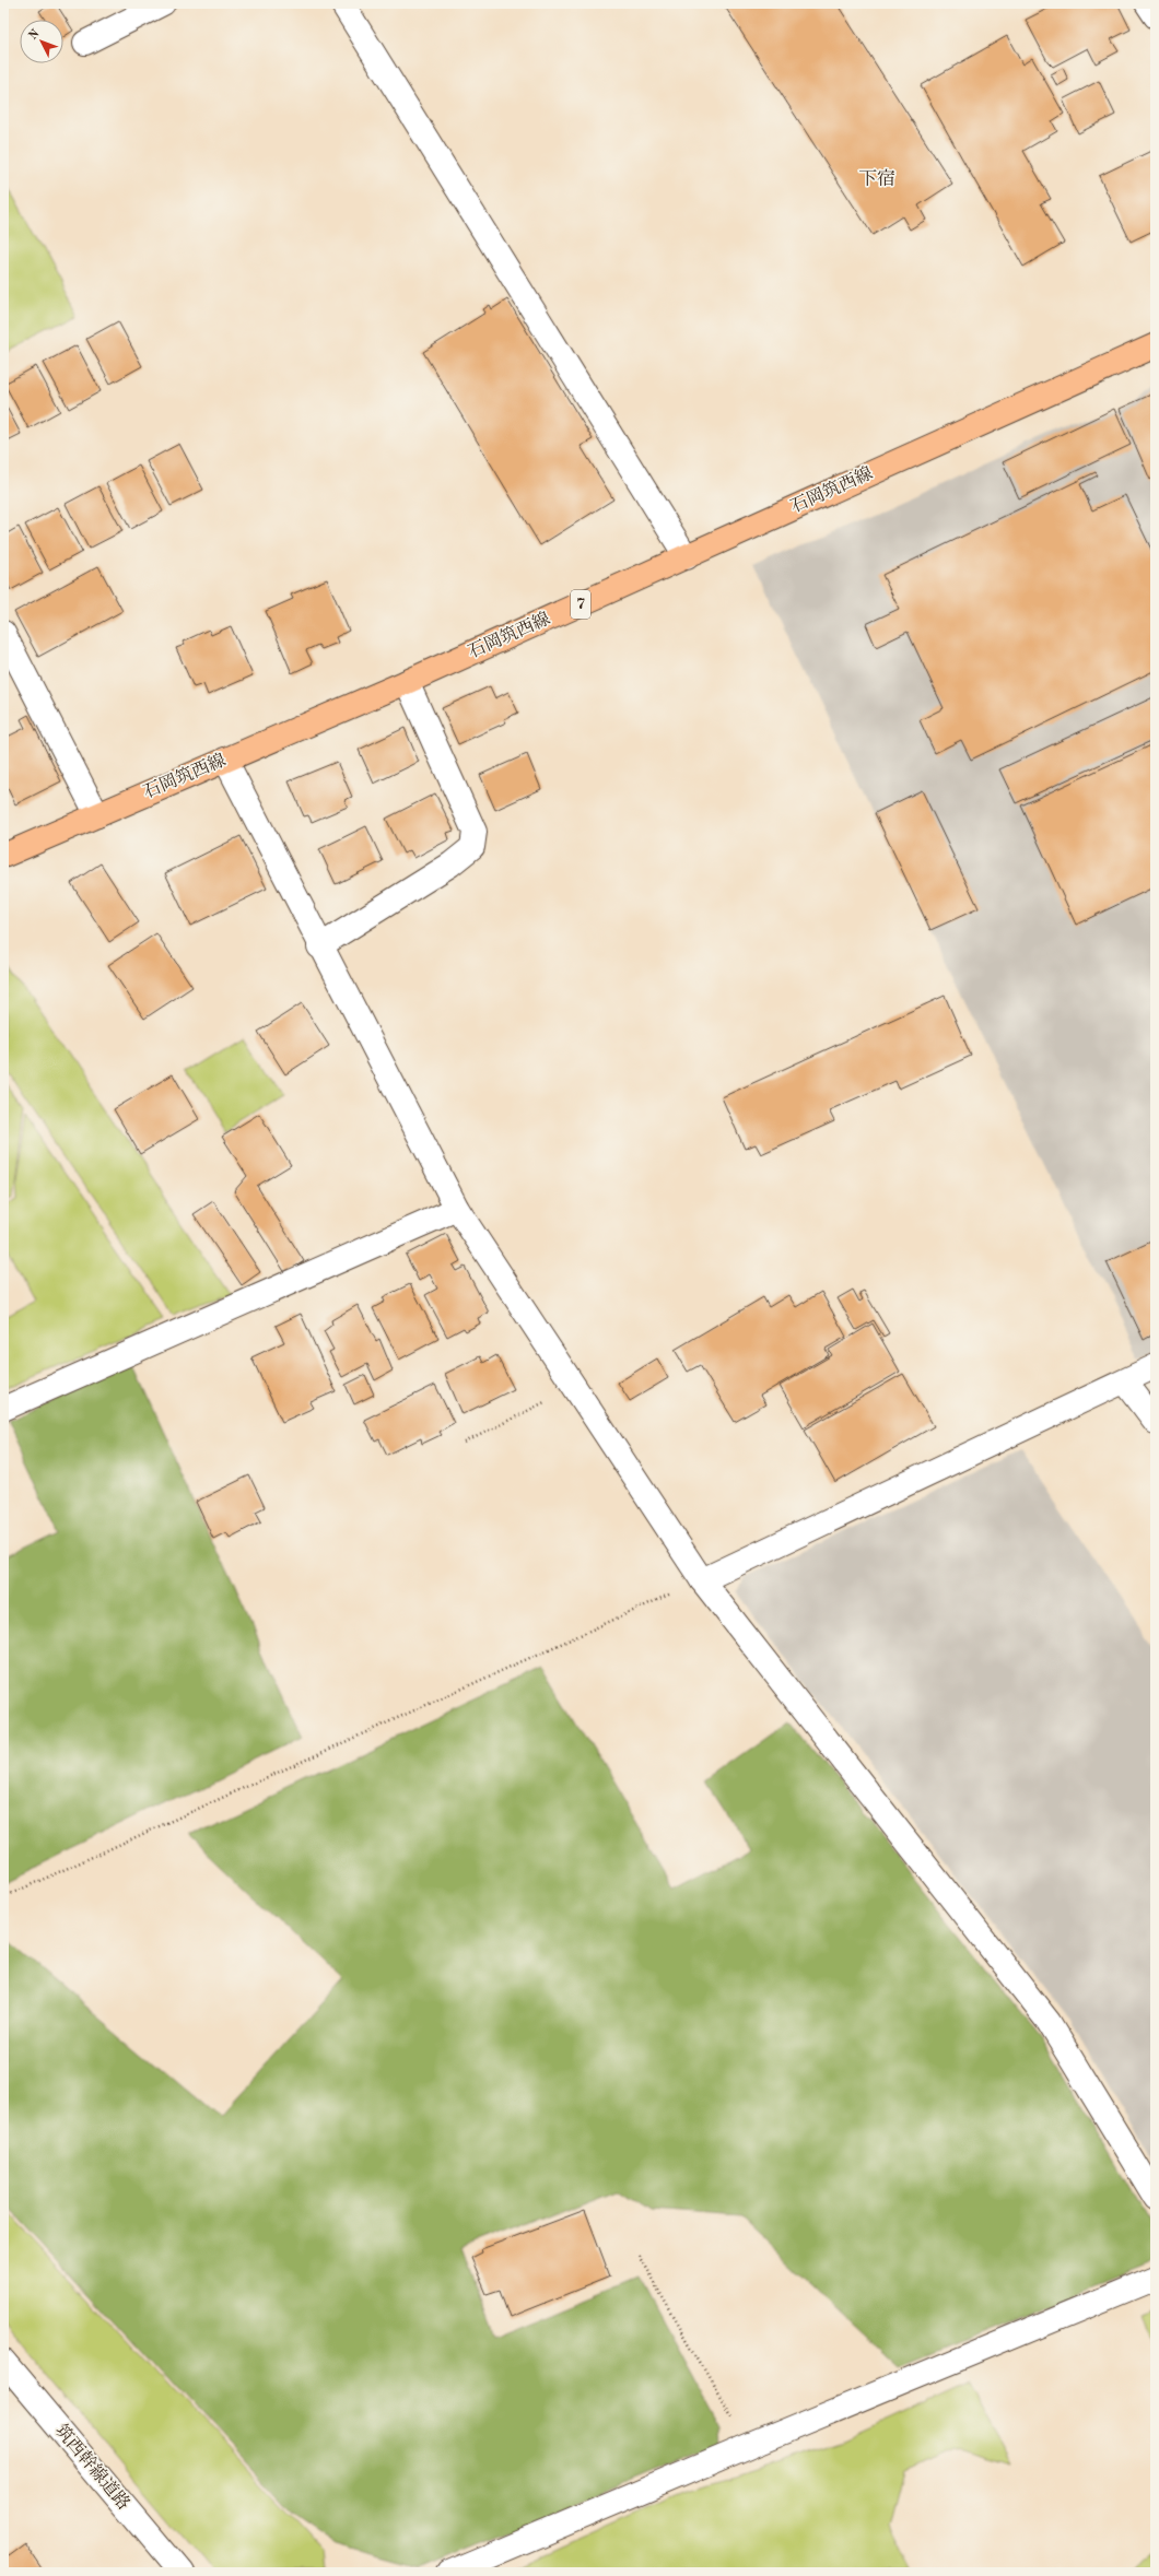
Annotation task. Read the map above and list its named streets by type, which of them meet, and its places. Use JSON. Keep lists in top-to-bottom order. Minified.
{"streets":{"main road":["石岡筑西線","7"],"street":["筑西幹線道路"]},"districts":["下宿"],"north":"top left"}
